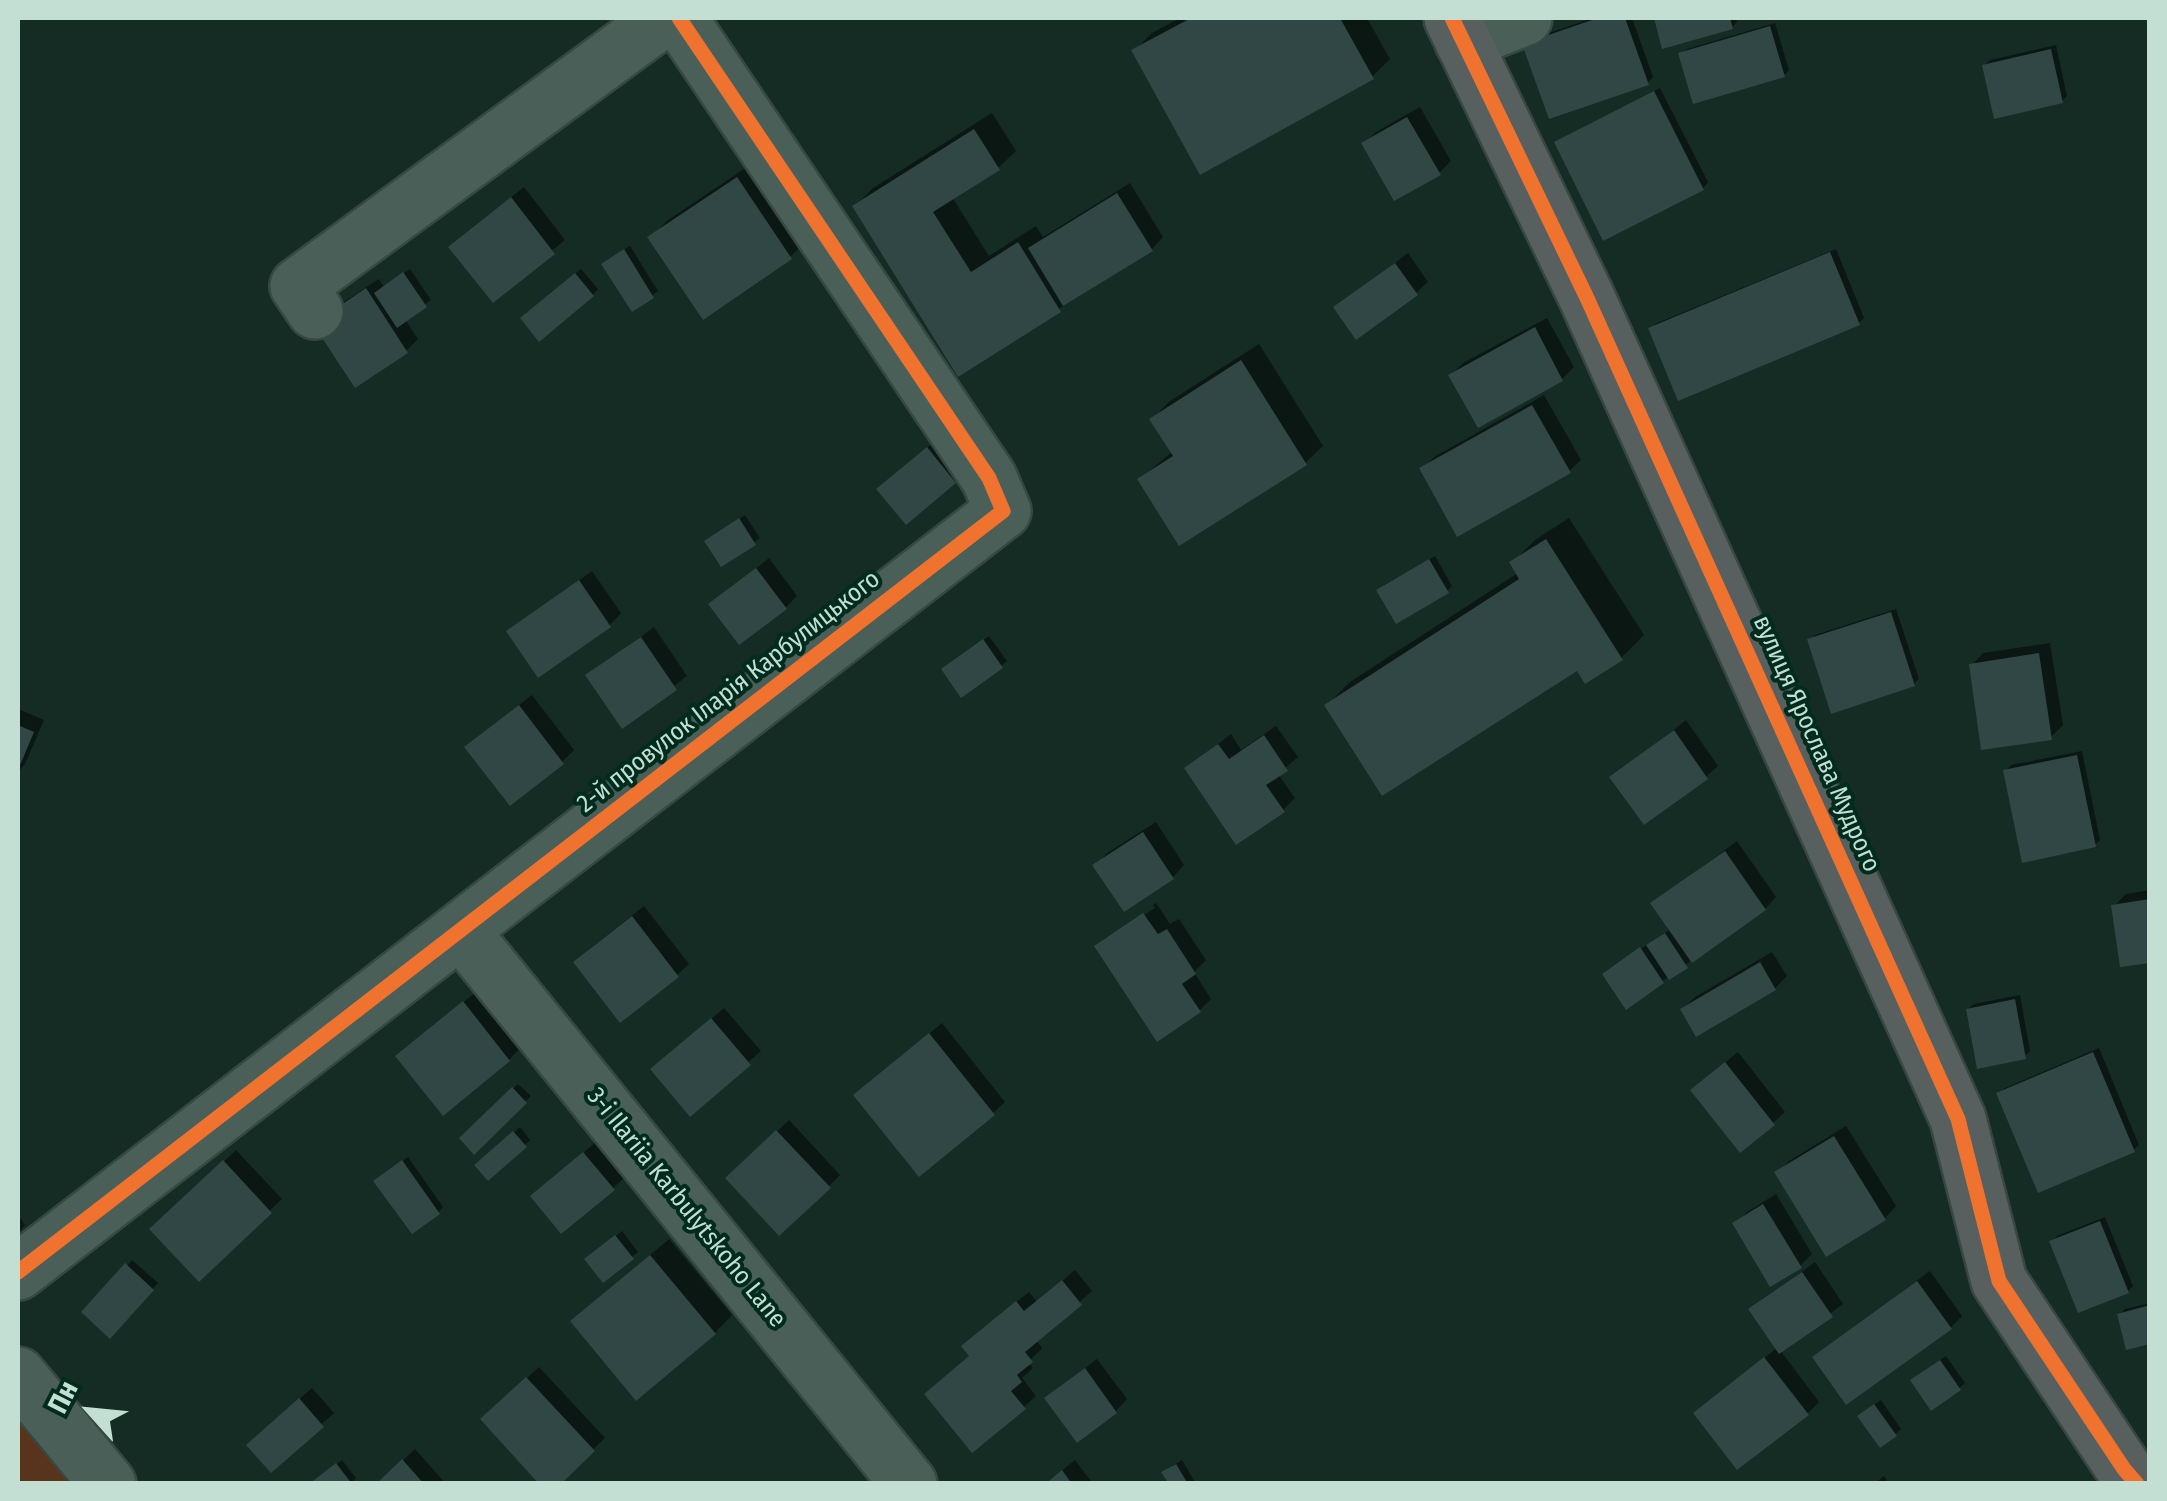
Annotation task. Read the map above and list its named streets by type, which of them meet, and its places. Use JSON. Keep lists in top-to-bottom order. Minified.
{"streets":{"main road":["вулиця Ярослава Мудрого"],"street":["2-й провулок Іларія Карбулицького","3-i Ilariia Karbulytskoho Lane"]},"crossings":[["2-й провулок Іларія Карбулицького","3-i Ilariia Karbulytskoho Lane"]],"north":"top left"}
